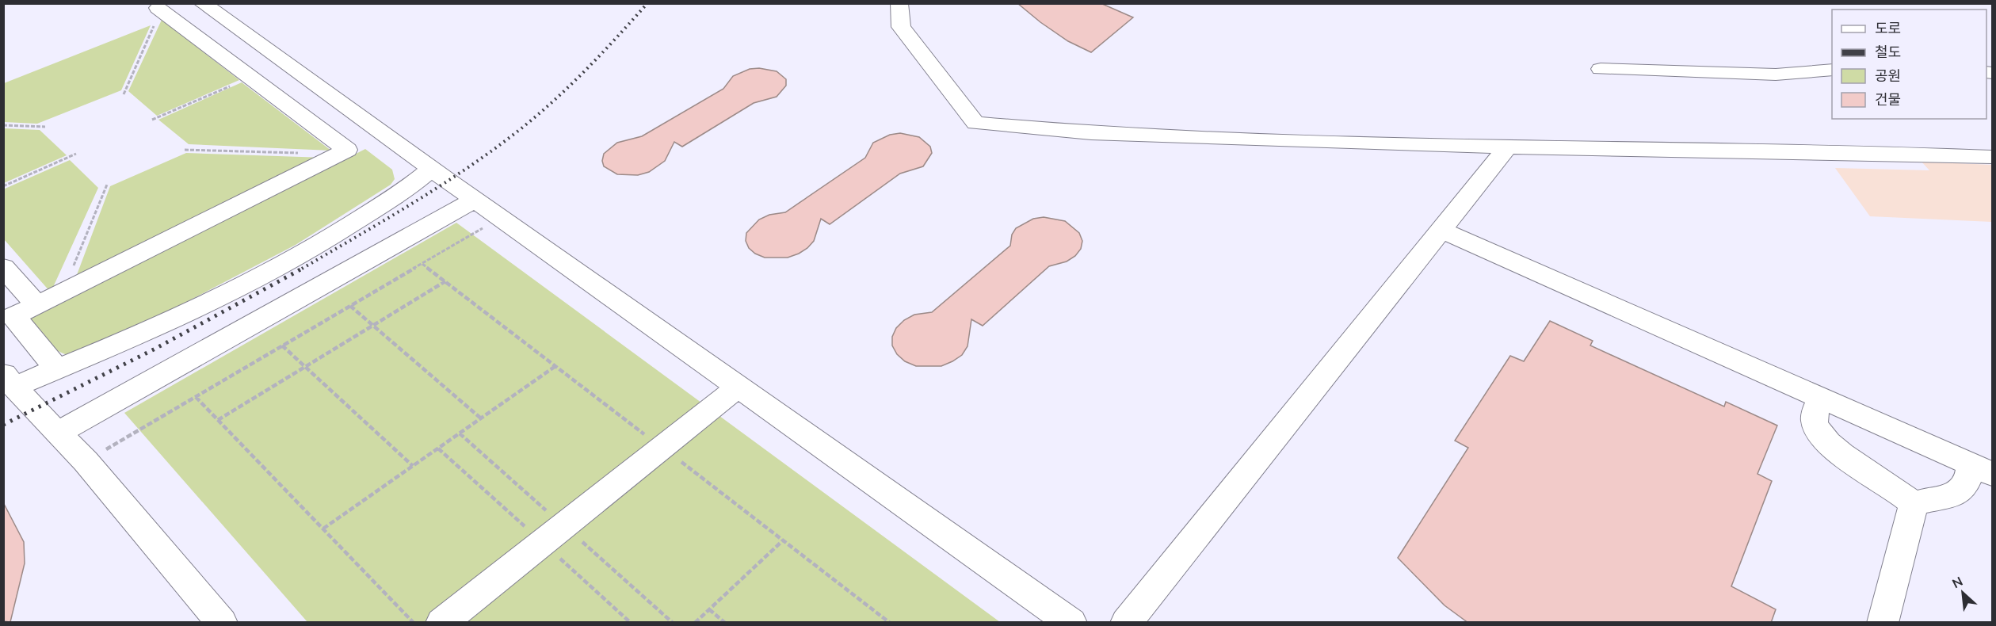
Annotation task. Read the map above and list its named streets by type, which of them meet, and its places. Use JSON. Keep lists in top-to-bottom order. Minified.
{"legend":["도로","철도","공원","건물"],"north":"top left"}
